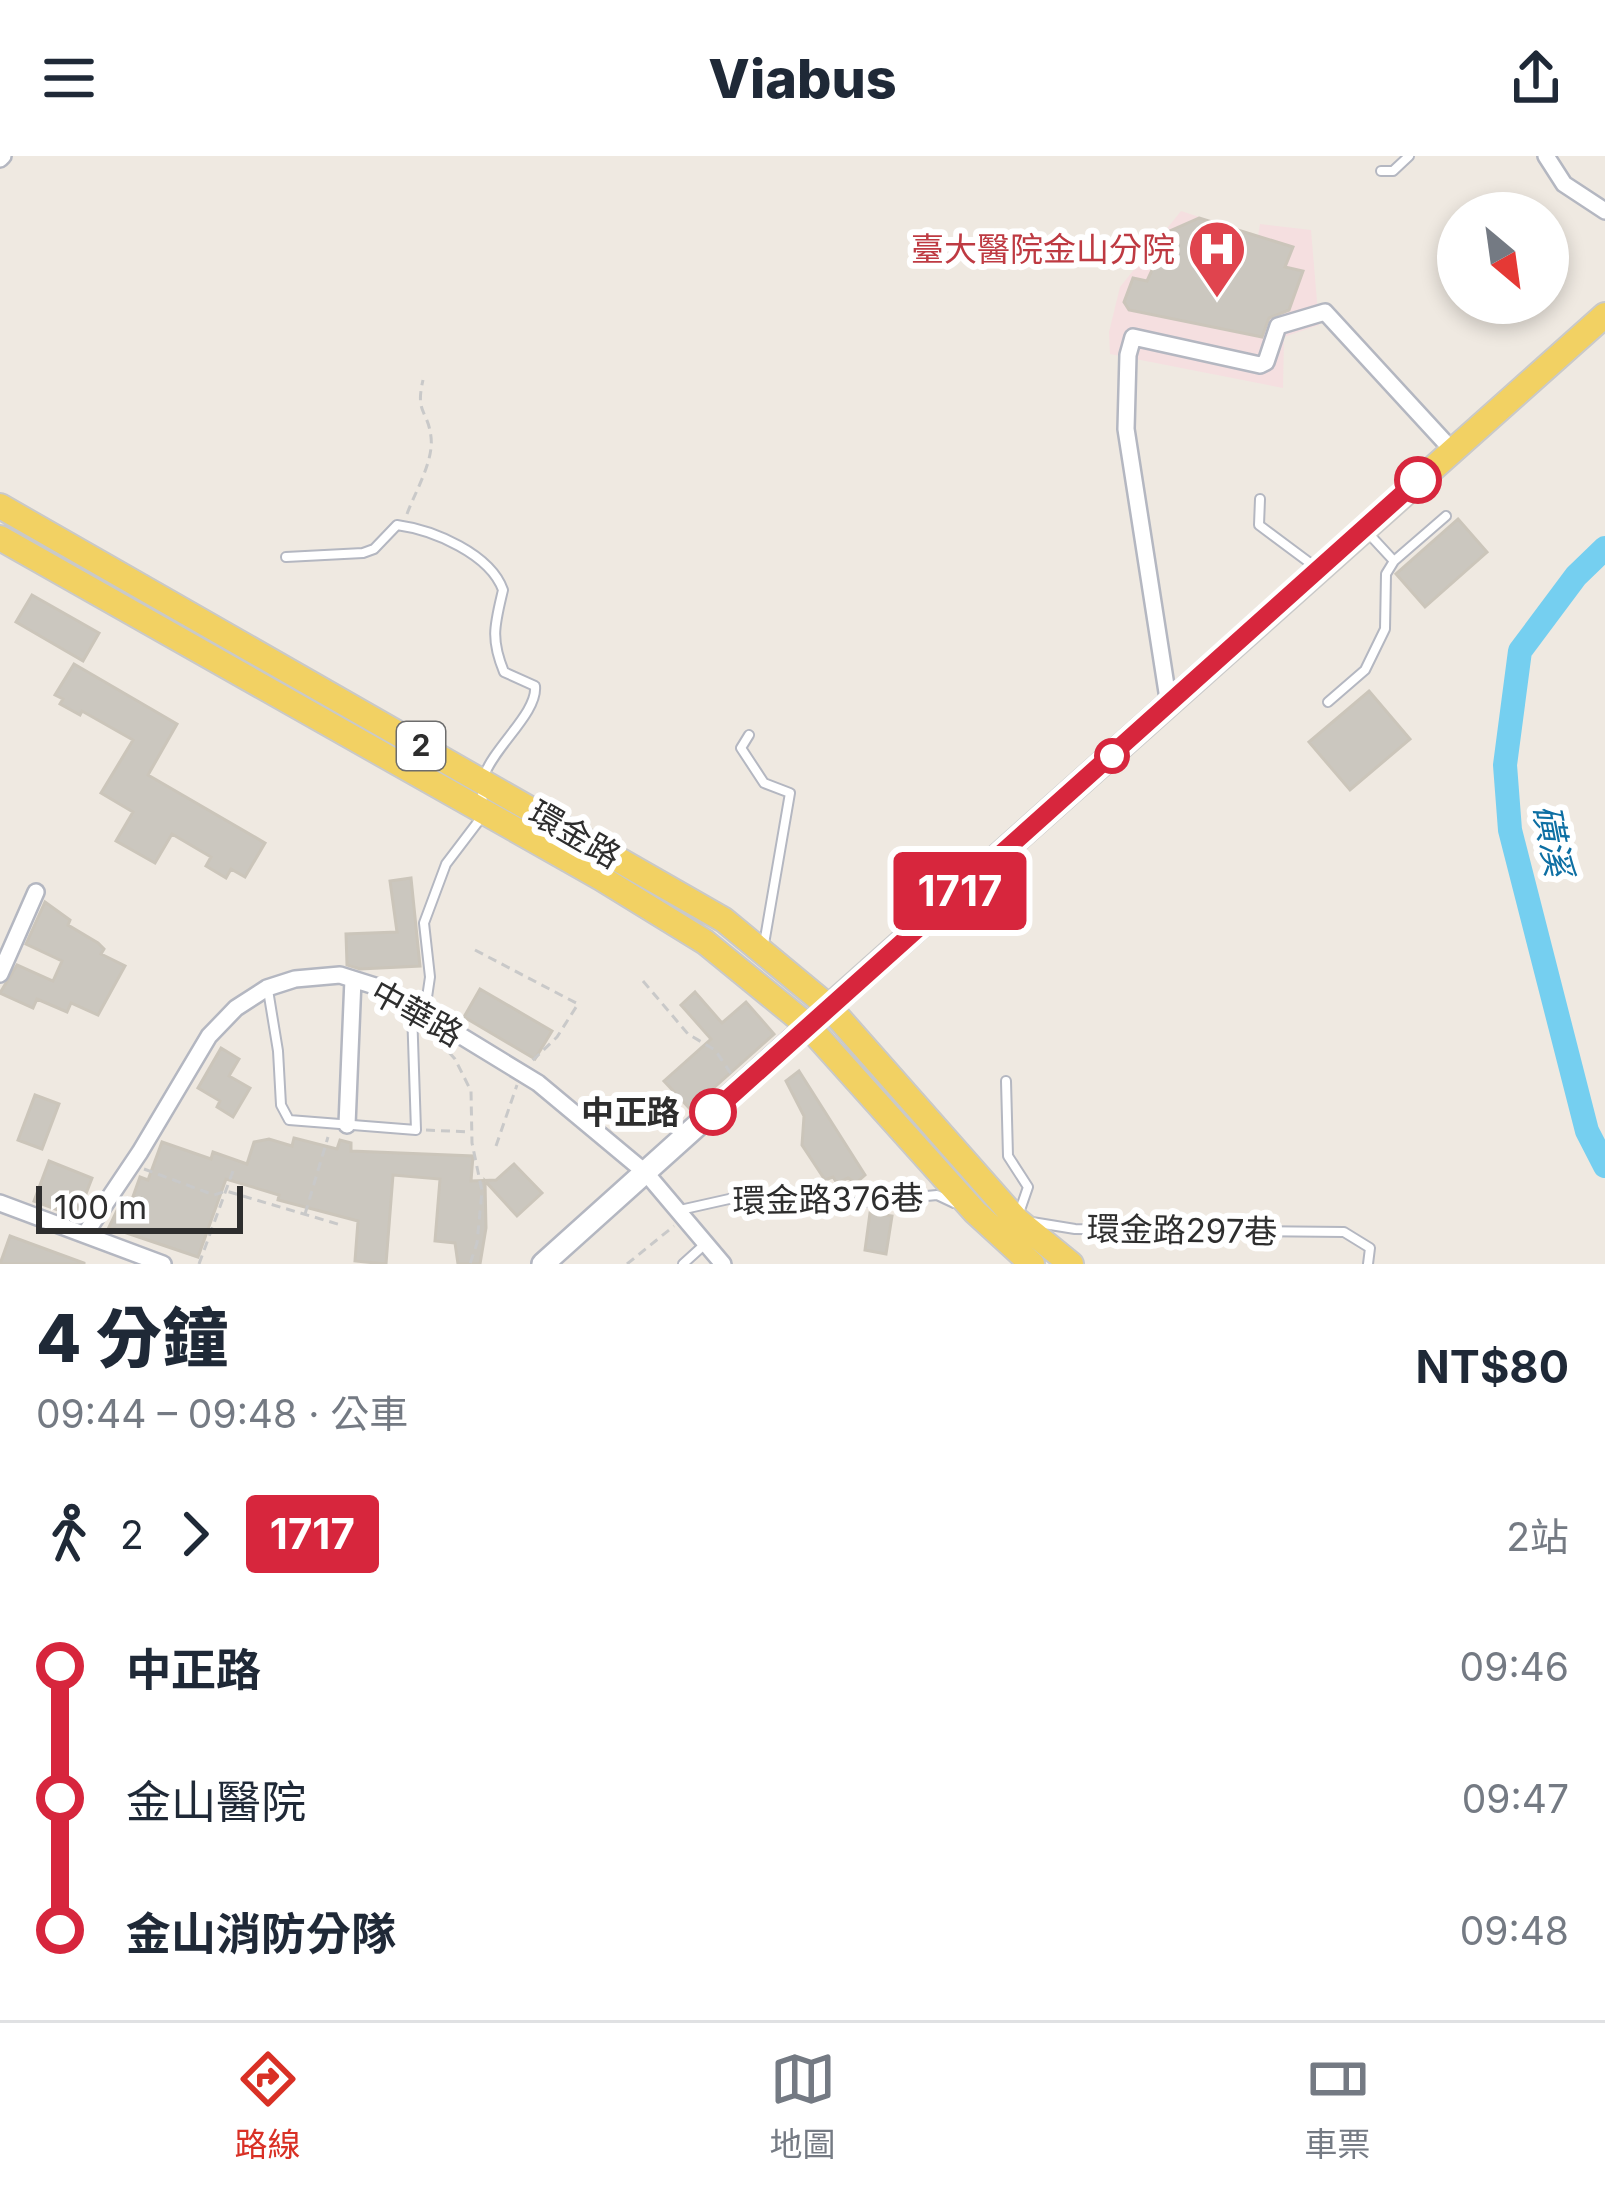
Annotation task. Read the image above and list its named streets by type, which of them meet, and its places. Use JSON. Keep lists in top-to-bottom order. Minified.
{"streets":{"main road":["2","環金路"],"street":["中華路"],"lane":["環金路376巷","環金路297巷"]},"crossings":[["環金路","環金路376巷"],["環金路","環金路297巷"],["中華路","環金路376巷"],["環金路376巷","環金路297巷"]],"water":["磺溪"],"places":{"hospital":["臺大醫院金山分院"],"other":["中正路"]},"lines":["bus line 1717"],"scale_bar":"100 m","north":"bottom right","page":{"header":"Viabus","on_map":"1717","scale":"100 m","heading":["4 分鐘","09:44 – 09:48 · 公車","NT$80"],"legs":["2","1717","2站"],"list":[{"name":"中正路","value":"09:46"},{"name":"金山醫院","value":"09:47"},{"name":"金山消防分隊","value":"09:48"}],"tabs":["路線","地圖","車票"]}}
